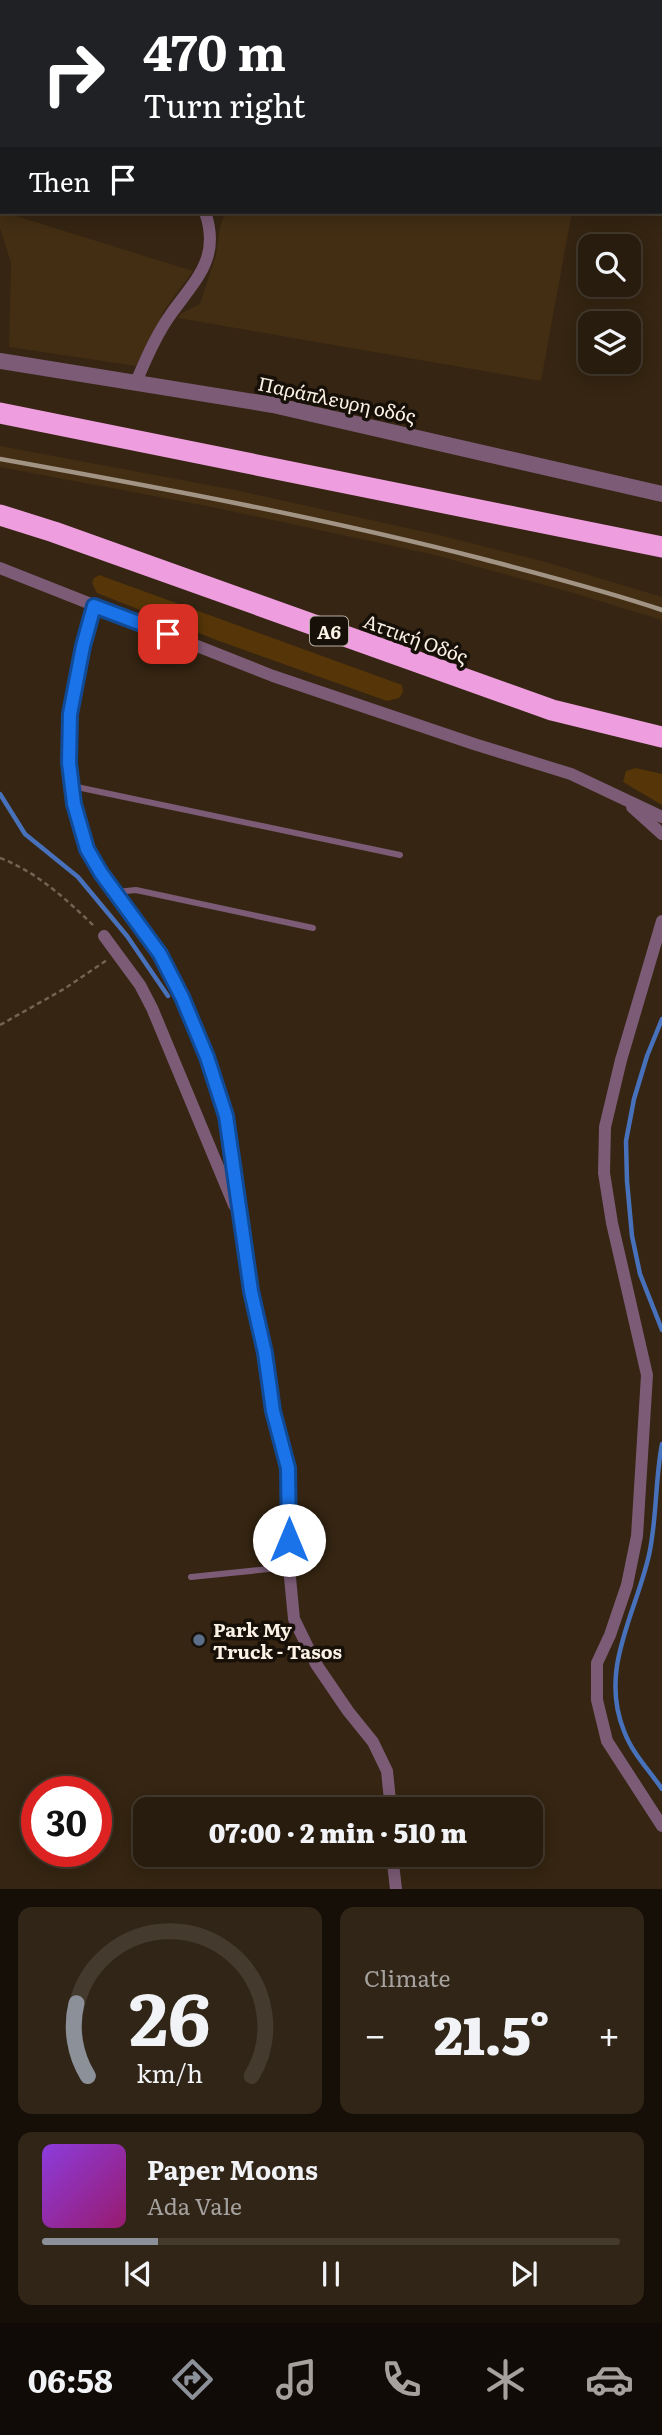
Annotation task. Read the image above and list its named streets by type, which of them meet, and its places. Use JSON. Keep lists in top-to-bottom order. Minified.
{"streets":{"highway":["Α6","Αττική Οδός"],"street":["Παράπλευρη οδός"]},"places":["Park My Truck - Tasos"],"page":{"turn":["470 m","Turn right"],"then":"Then","limit":"30","trip":"07:00 · 2 min · 510 m","tile":"Climate","heat":["−","21.5°","+"],"song":["Paper Moons","Ada Vale"],"tabs":"06:58","gauge":["26","km/h"]}}
